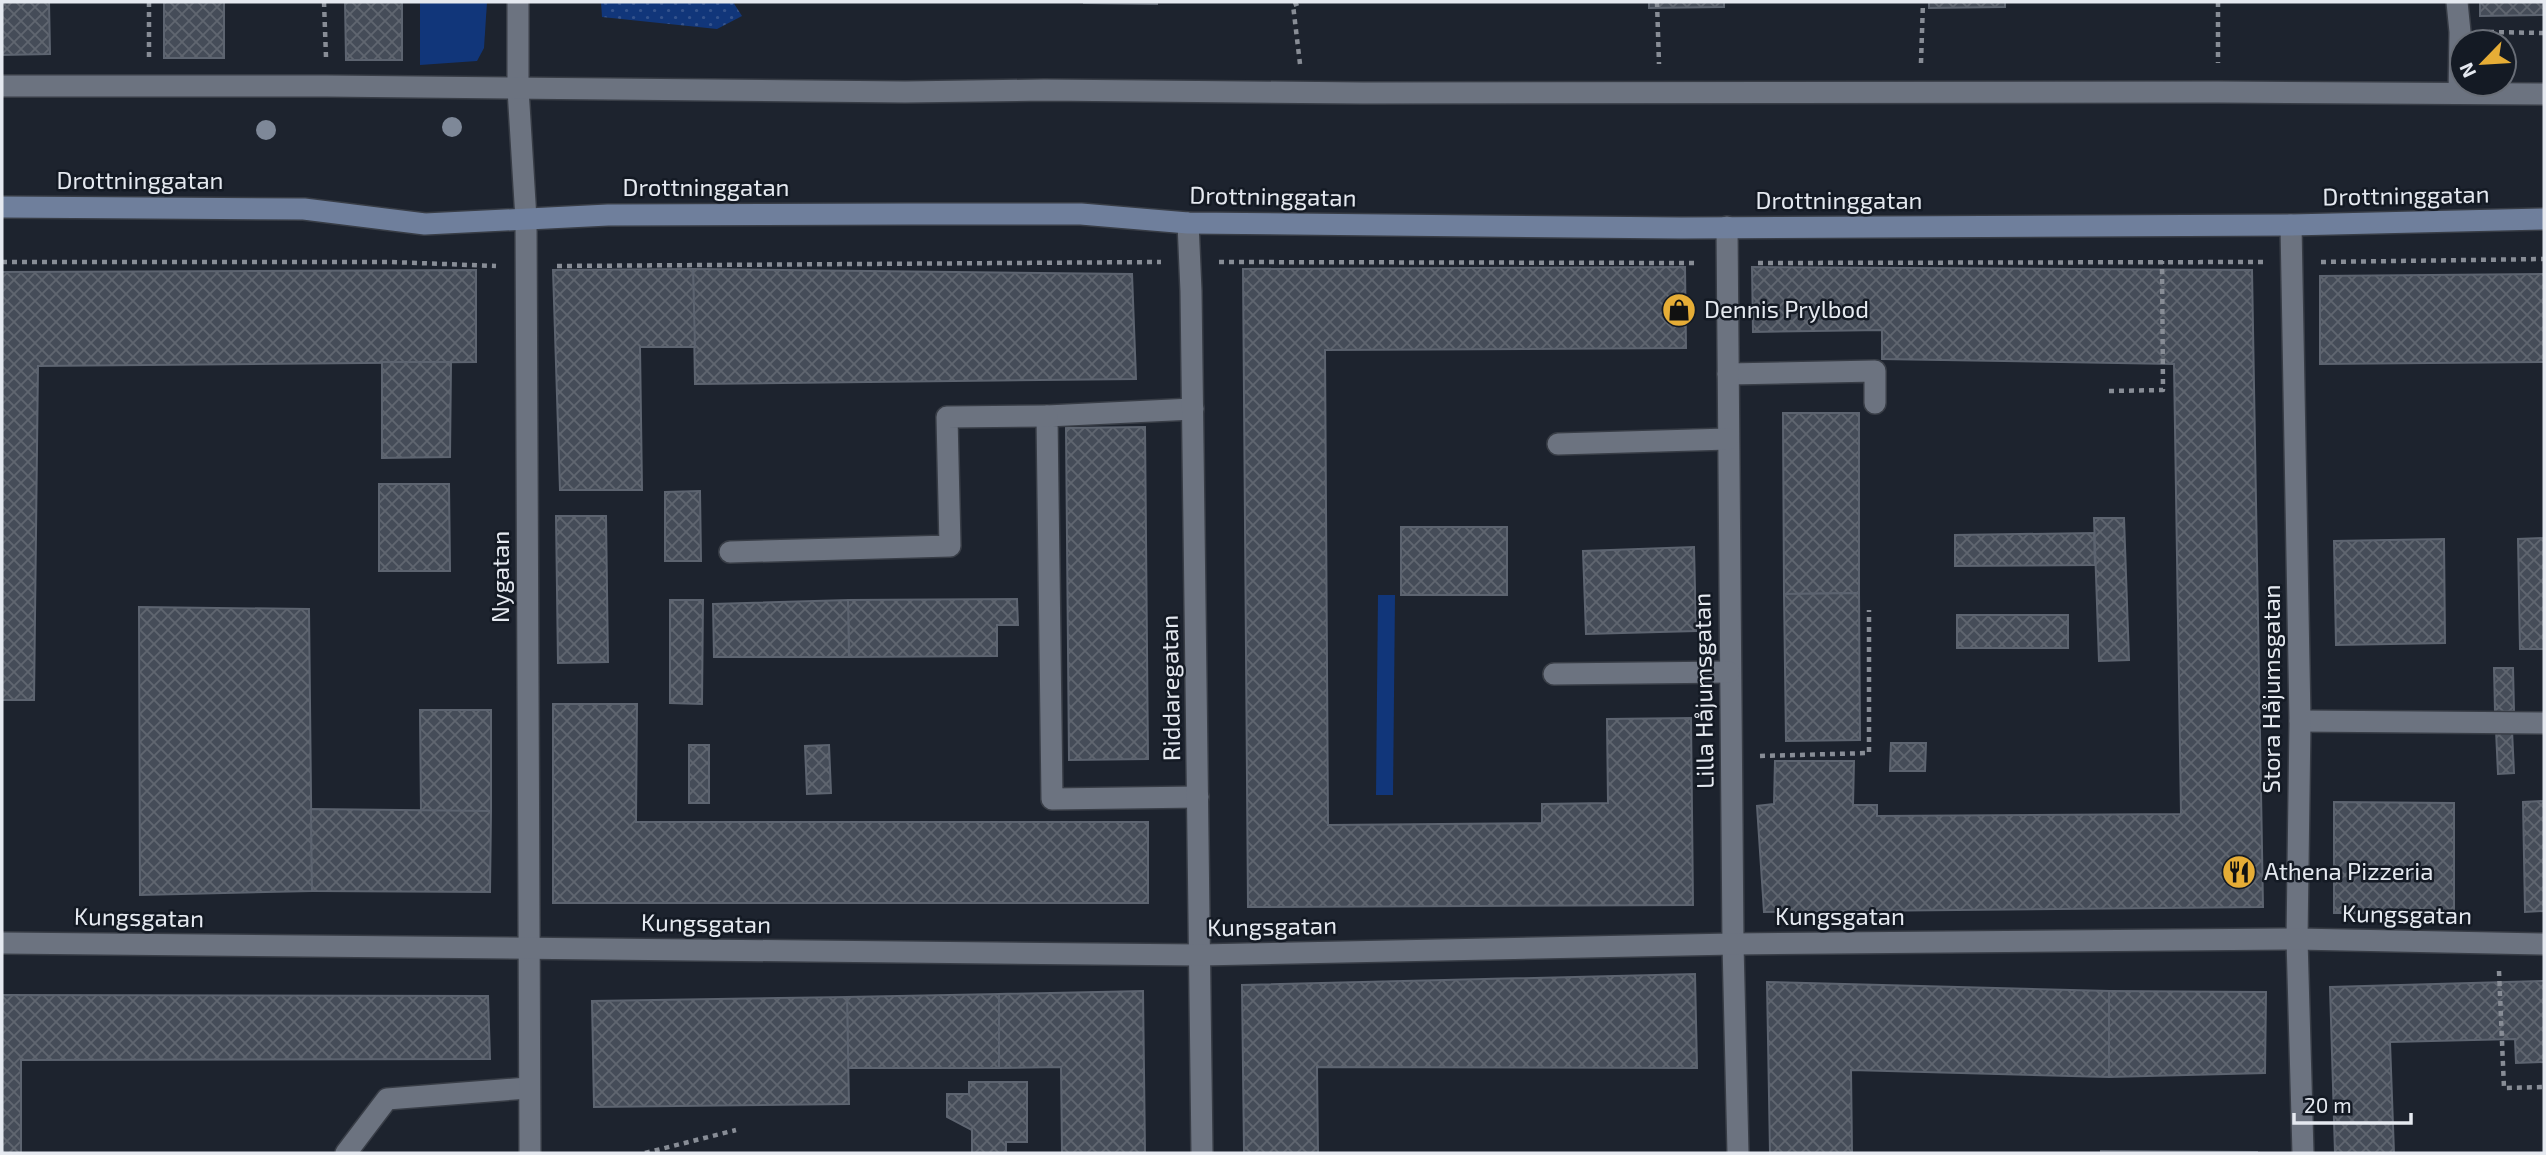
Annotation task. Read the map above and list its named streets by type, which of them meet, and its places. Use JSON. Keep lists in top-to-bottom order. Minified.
{"streets":{"street":["Drottninggatan","Nygatan","Riddaregatan","Stora Håjumsgatan","Lilla Håjumsgatan","Kungsgatan"]},"crossings":[["Drottninggatan","Nygatan"],["Drottninggatan","Riddaregatan"],["Drottninggatan","Stora Håjumsgatan"],["Drottninggatan","Lilla Håjumsgatan"],["Nygatan","Kungsgatan"],["Riddaregatan","Kungsgatan"],["Stora Håjumsgatan","Kungsgatan"],["Lilla Håjumsgatan","Kungsgatan"]],"places":{"shop":["Dennis Prylbod"],"restaurant":["Athena Pizzeria"]},"scale_bar":"20 m","north":"bottom left"}
